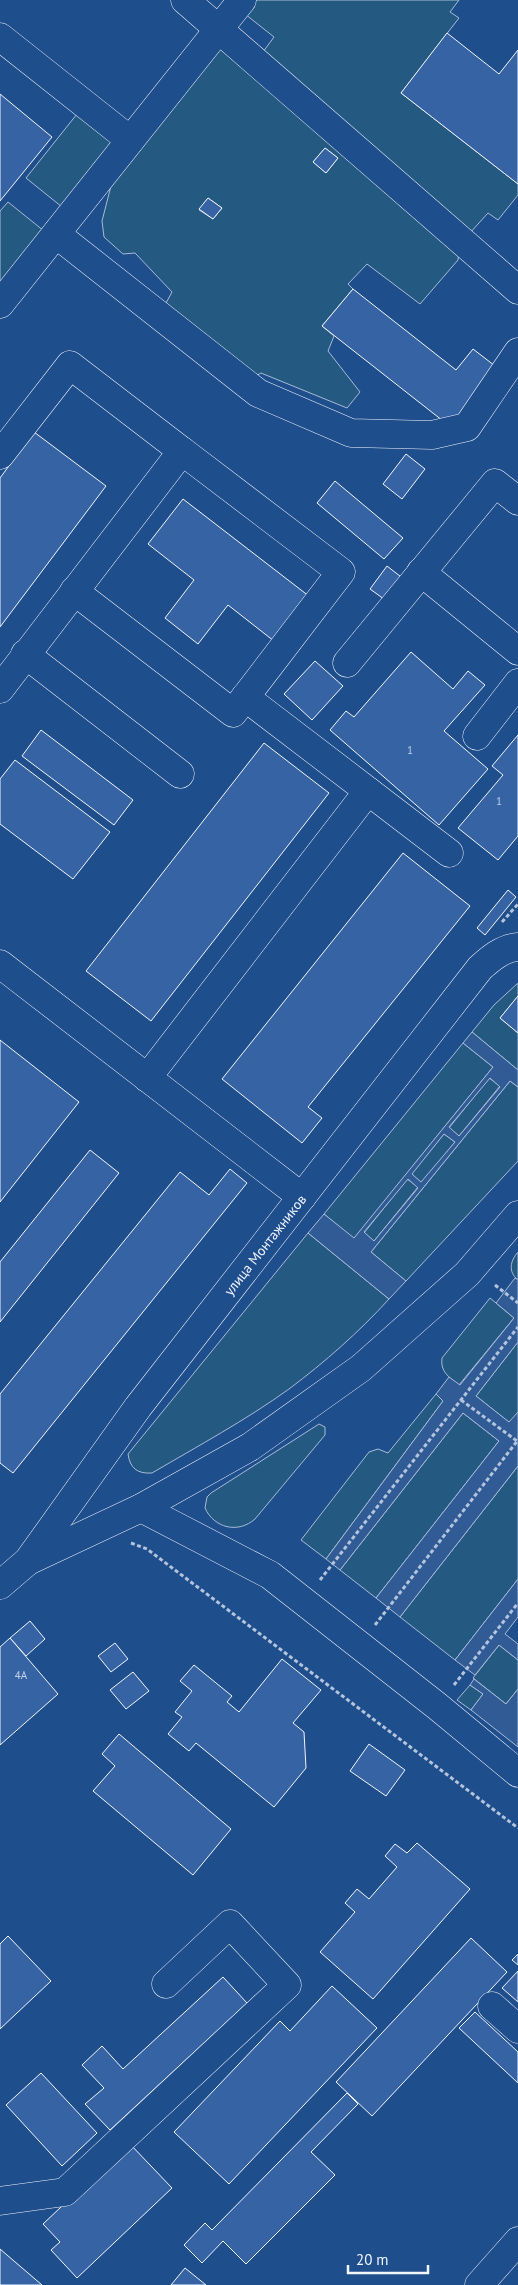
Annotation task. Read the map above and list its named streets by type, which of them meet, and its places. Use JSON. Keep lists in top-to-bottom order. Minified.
{"streets":{"street":["улица Монтажников"]},"house_numbers":["1","1","4А"],"scale_bar":"20 m"}
